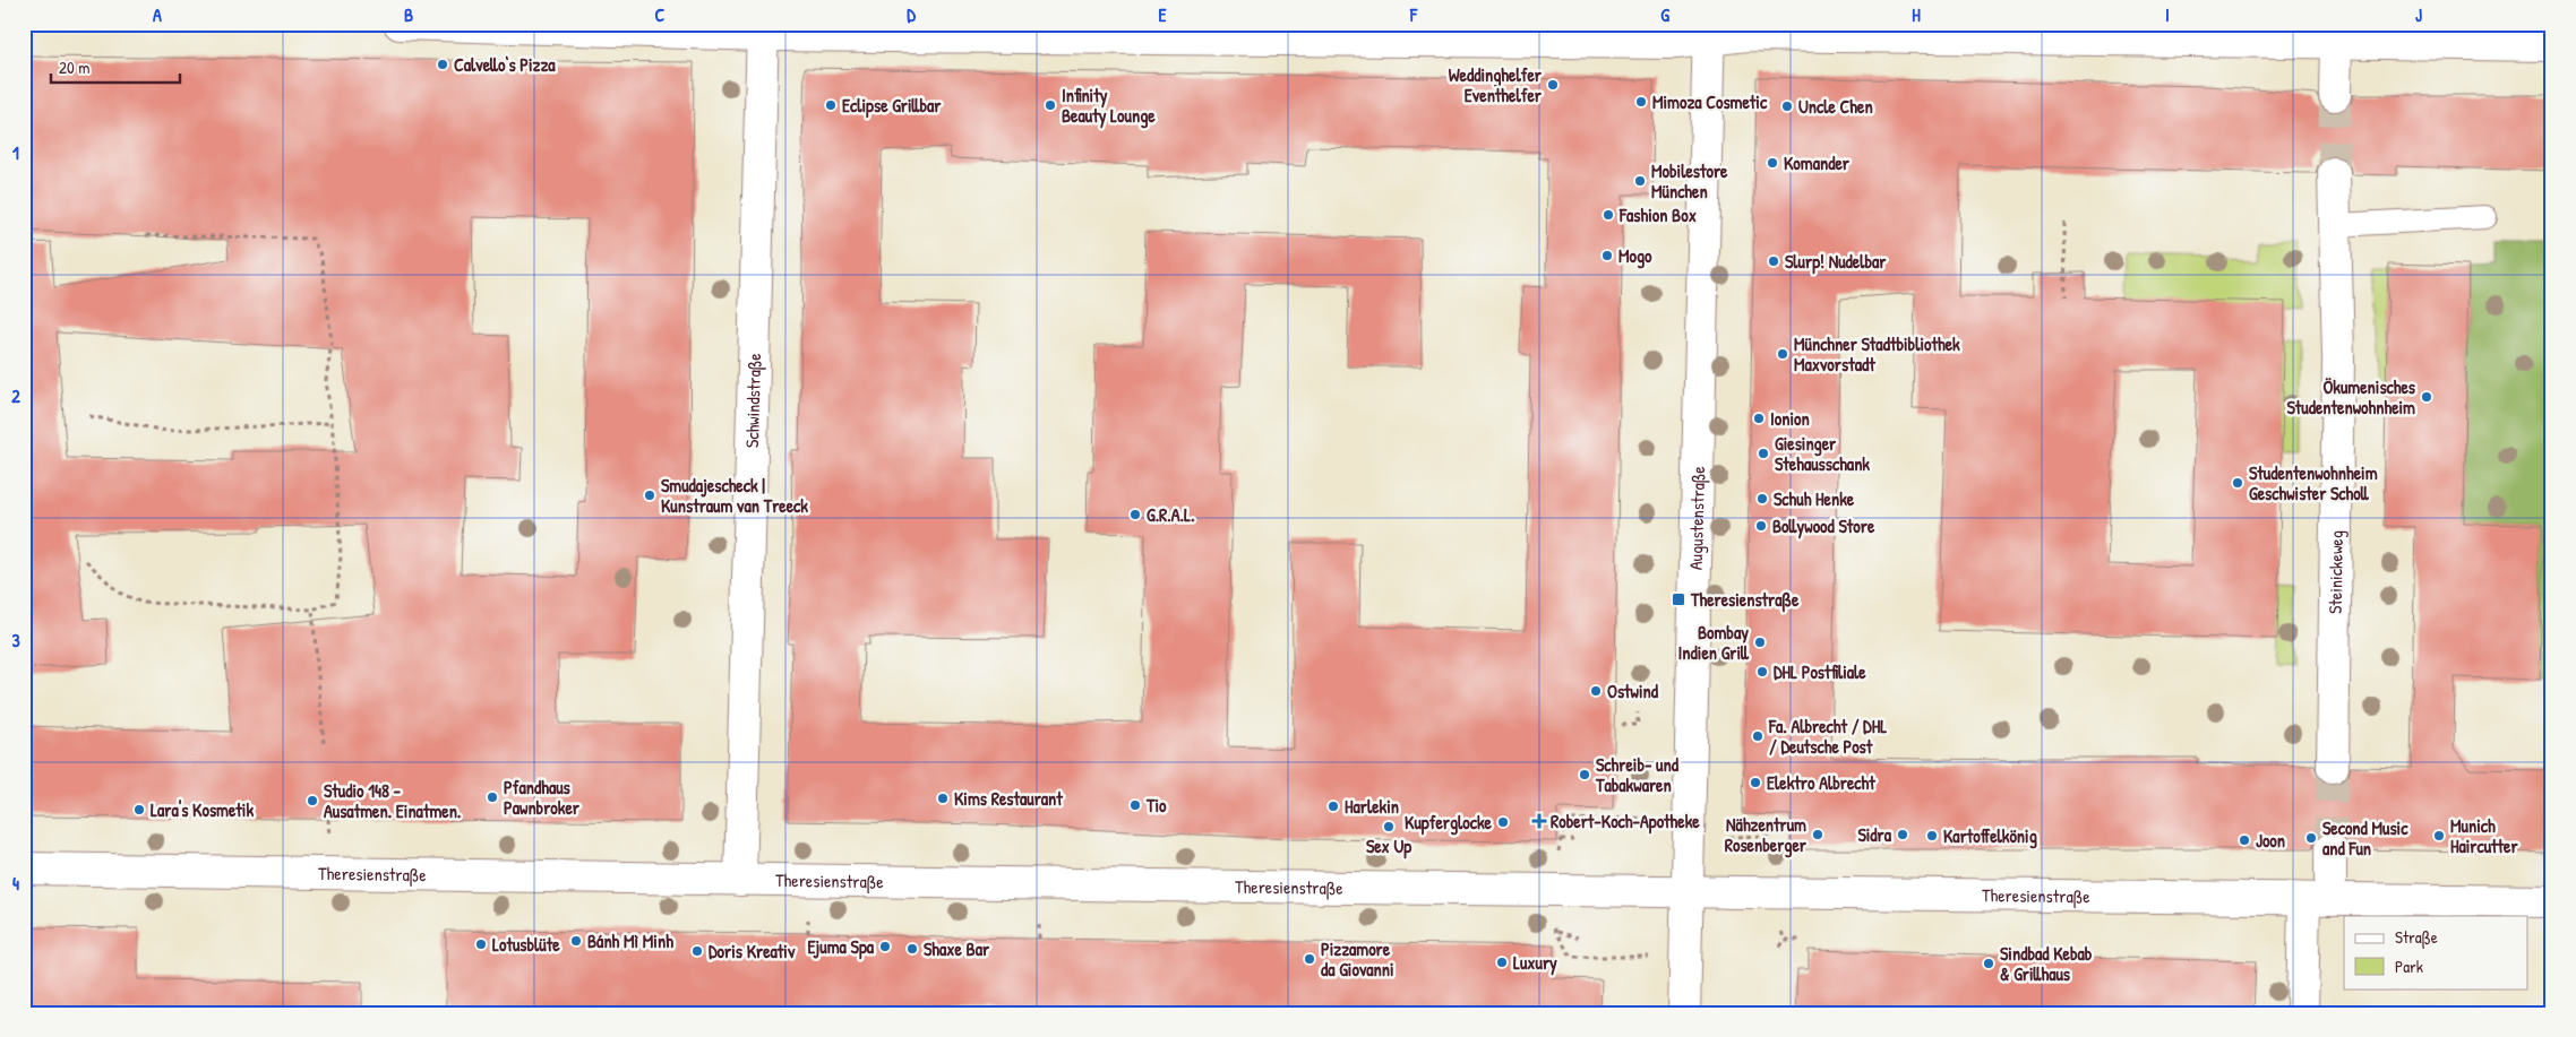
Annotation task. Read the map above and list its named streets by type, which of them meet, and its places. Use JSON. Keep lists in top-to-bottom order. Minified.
{"streets":{"street":["Schwindstraße","Augustenstraße","Steinickeweg","Theresienstraße"]},"crossings":[["Schwindstraße","Theresienstraße"],["Augustenstraße","Theresienstraße"]],"places":{"other":["Calvello‘s Pizza","Weddinghelfer Eventhelfer","Mimoza Cosmetic","Eclipse Grillbar","Infinity Beauty Lounge","Uncle Chen","Komander","Mobilestore München","Fashion Box","Mogo","Slurp! Nudelbar","Münchner Stadtbibliothek Maxvorstadt","Ökumenisches Studentenwohnheim","Ionion","Giesinger Stehausschank","Studentenwohnheim Geschwister Scholl","Smudajescheck | Kunstraum van Treeck","Schuh Henke","G.R.A.L.","Bollywood Store","Bombay Indien Grill","DHL Postfiliale","Ostwind","Fa. Albrecht / DHL / Deutsche Post","Schreib- und Tabakwaren","Elektro Albrecht","Pfandhaus Pawnbroker","Kims Restaurant","Studio 148 - Ausatmen. Einatmen.","Tio","Harlekin","Lara's Kosmetik","Kupferglocke","Sex Up","Nähzentrum Rosenberger","Sidra","Kartoffelkönig","Munich Haircutter","Second Music and Fun","Joon","Bánh Mì Minh","Lotusblüte","Ejuma Spa","Shaxe Bar","Doris Kreativ","Pizzamore da Giovanni","Luxury","Sindbad Kebab & Grillhaus"],"transit":["Theresienstraße"],"health":["Robert-Koch-Apotheke"]},"legend":["Straße","Park"],"scale_bar":"20 m","grid":{"columns":["A","B","C","D","E","F","G","H","I","J"],"rows":["1","2","3","4"]}}
